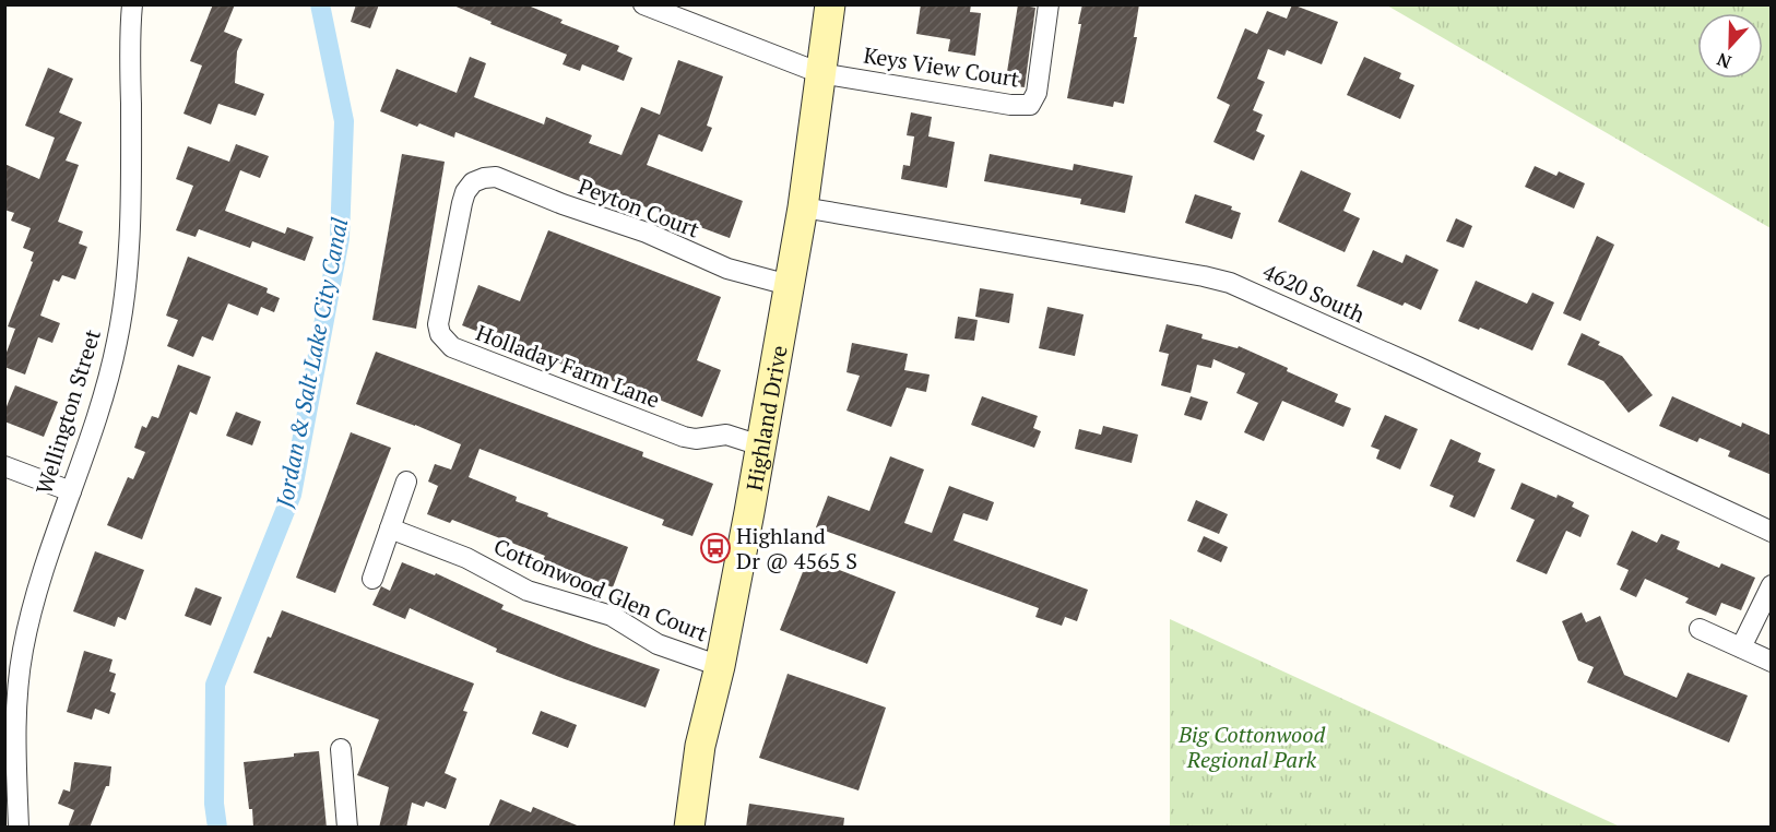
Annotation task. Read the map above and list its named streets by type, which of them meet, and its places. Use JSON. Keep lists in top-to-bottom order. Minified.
{"streets":{"main road":["Highland Drive"],"street":["Keys View Court","Peyton Court","4620 South","Holladay Farm Lane","Wellington Street","Cottonwood Glen Court"]},"crossings":[["Keys View Court","Highland Drive"],["Peyton Court","Holladay Farm Lane"],["Peyton Court","Highland Drive"],["4620 South","Highland Drive"],["Holladay Farm Lane","Highland Drive"],["Highland Drive","Cottonwood Glen Court"]],"water":["Jordan & Salt Lake City Canal"],"parks":["Big Cottonwood Regional Park"],"places":{"bus stop":["Highland Dr @ 4565 S"]},"north":"bottom"}
